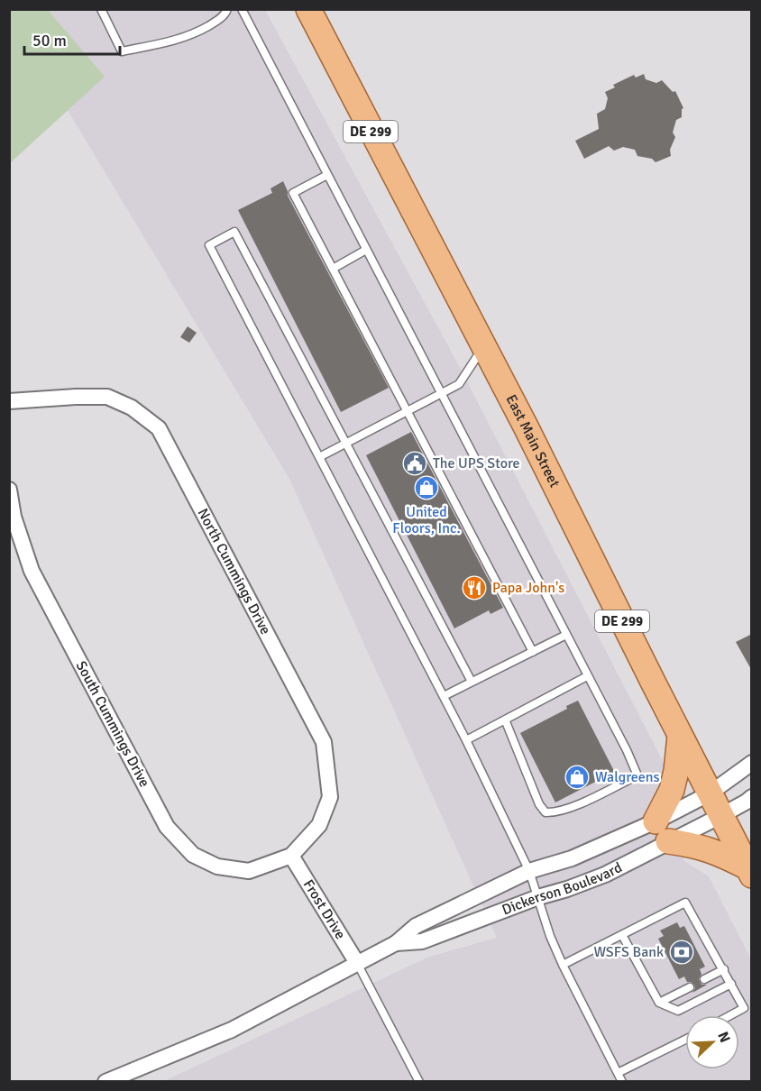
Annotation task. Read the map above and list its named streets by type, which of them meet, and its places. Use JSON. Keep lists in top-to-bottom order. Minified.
{"streets":{"main road":["DE 299","East Main Street"],"street":["North Cummings Drive","South Cummings Drive","Dickerson Boulevard","Frost Drive"]},"crossings":[["East Main Street","Dickerson Boulevard"],["North Cummings Drive","South Cummings Drive"],["North Cummings Drive","Frost Drive"],["South Cummings Drive","Frost Drive"],["Dickerson Boulevard","Frost Drive"]],"places":{"public building":["The UPS Store"],"shop":["United Floors, Inc.","Walgreens"],"restaurant":["Papa John's"],"bank":["WSFS Bank"]},"scale_bar":"50 m","north":"top right"}
